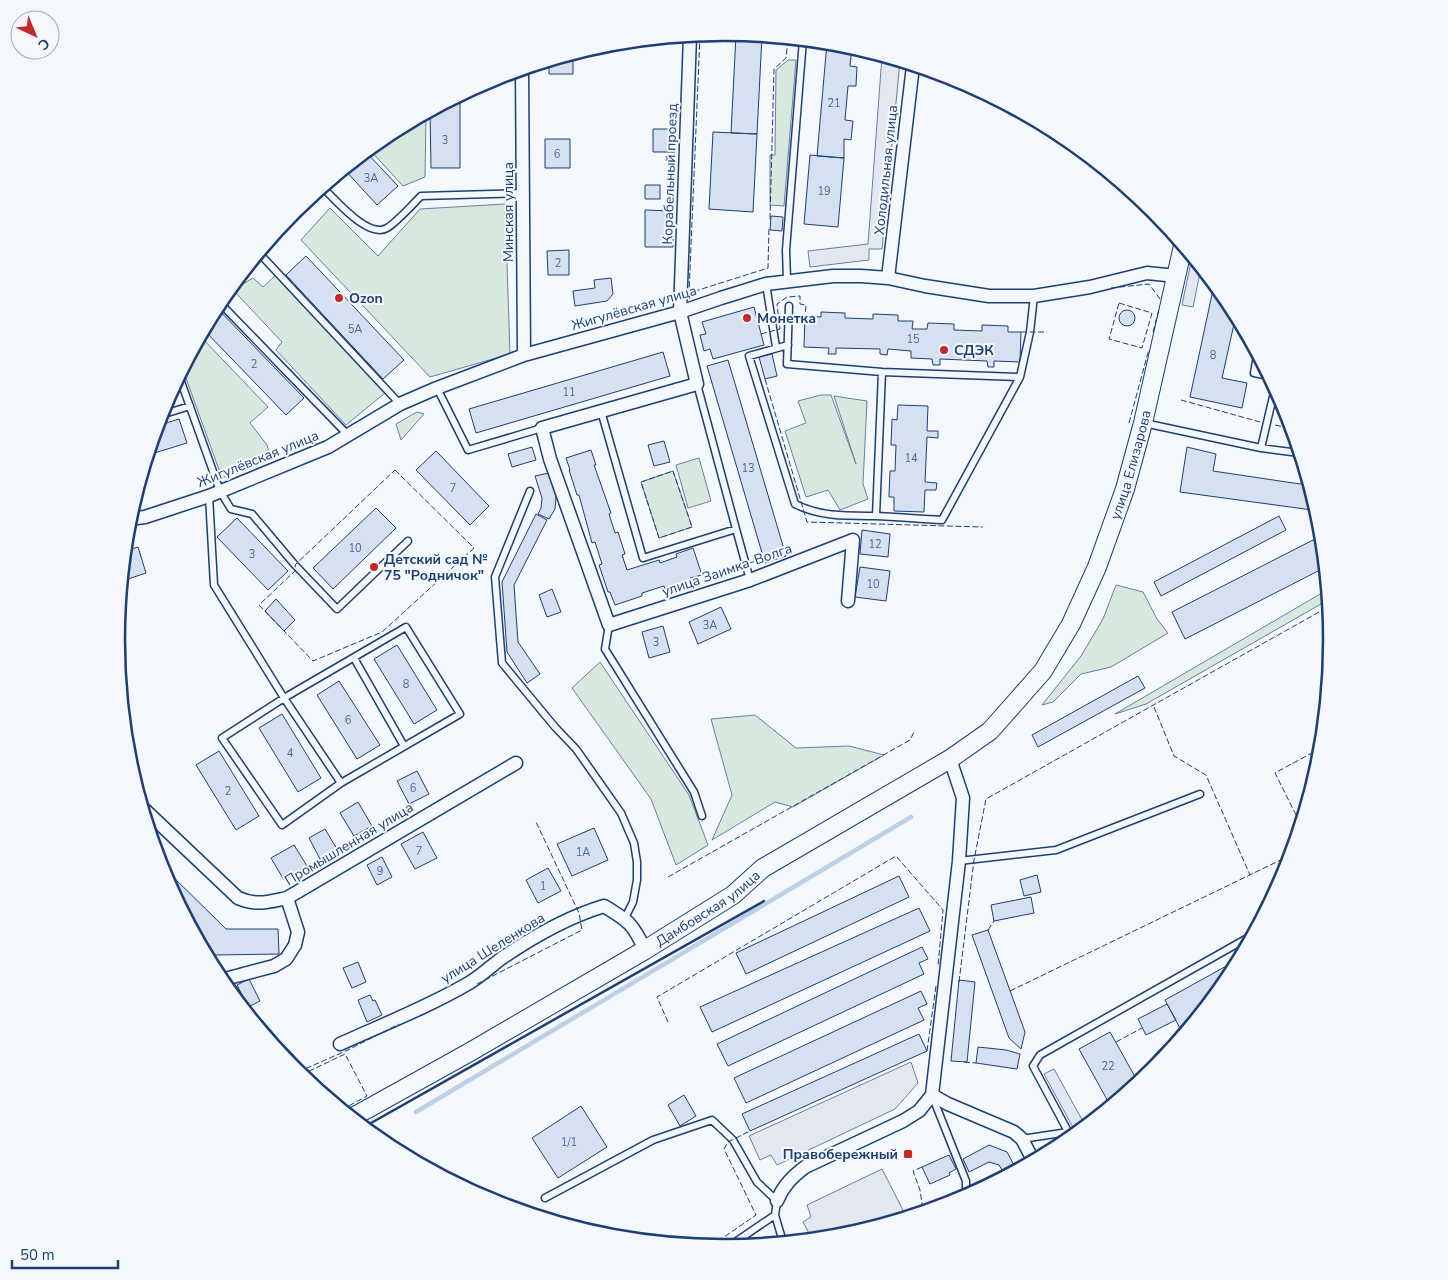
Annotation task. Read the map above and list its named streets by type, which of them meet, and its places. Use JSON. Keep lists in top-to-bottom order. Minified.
{"streets":{"street":["Холодильная улица","Корабельный проезд","Минская улица","Жигулёвская улица","улица Елизарова","улица Заимка-Волга","Промышленная улица","Дамбовская улица","улица Шеленкова"]},"crossings":[["Холодильная улица","Жигулёвская улица"],["Корабельный проезд","Жигулёвская улица"],["Минская улица","Жигулёвская улица"],["Жигулёвская улица","улица Елизарова"],["улица Елизарова","Дамбовская улица"],["Дамбовская улица","улица Шеленкова"]],"places":{"other":["Ozon","Монетка","СДЭК","Детский сад № 75 \"Родничок\""],"transit":["Правобережный"]},"house_numbers":["21","3","6","3А","19","2","5А","15","8","2","11","14","13","7","12","10","3","10","3А","3","8","6","4","6","2","7","1А","9","1","22","1/1"],"scale_bar":"50 m","north":"bottom right"}
